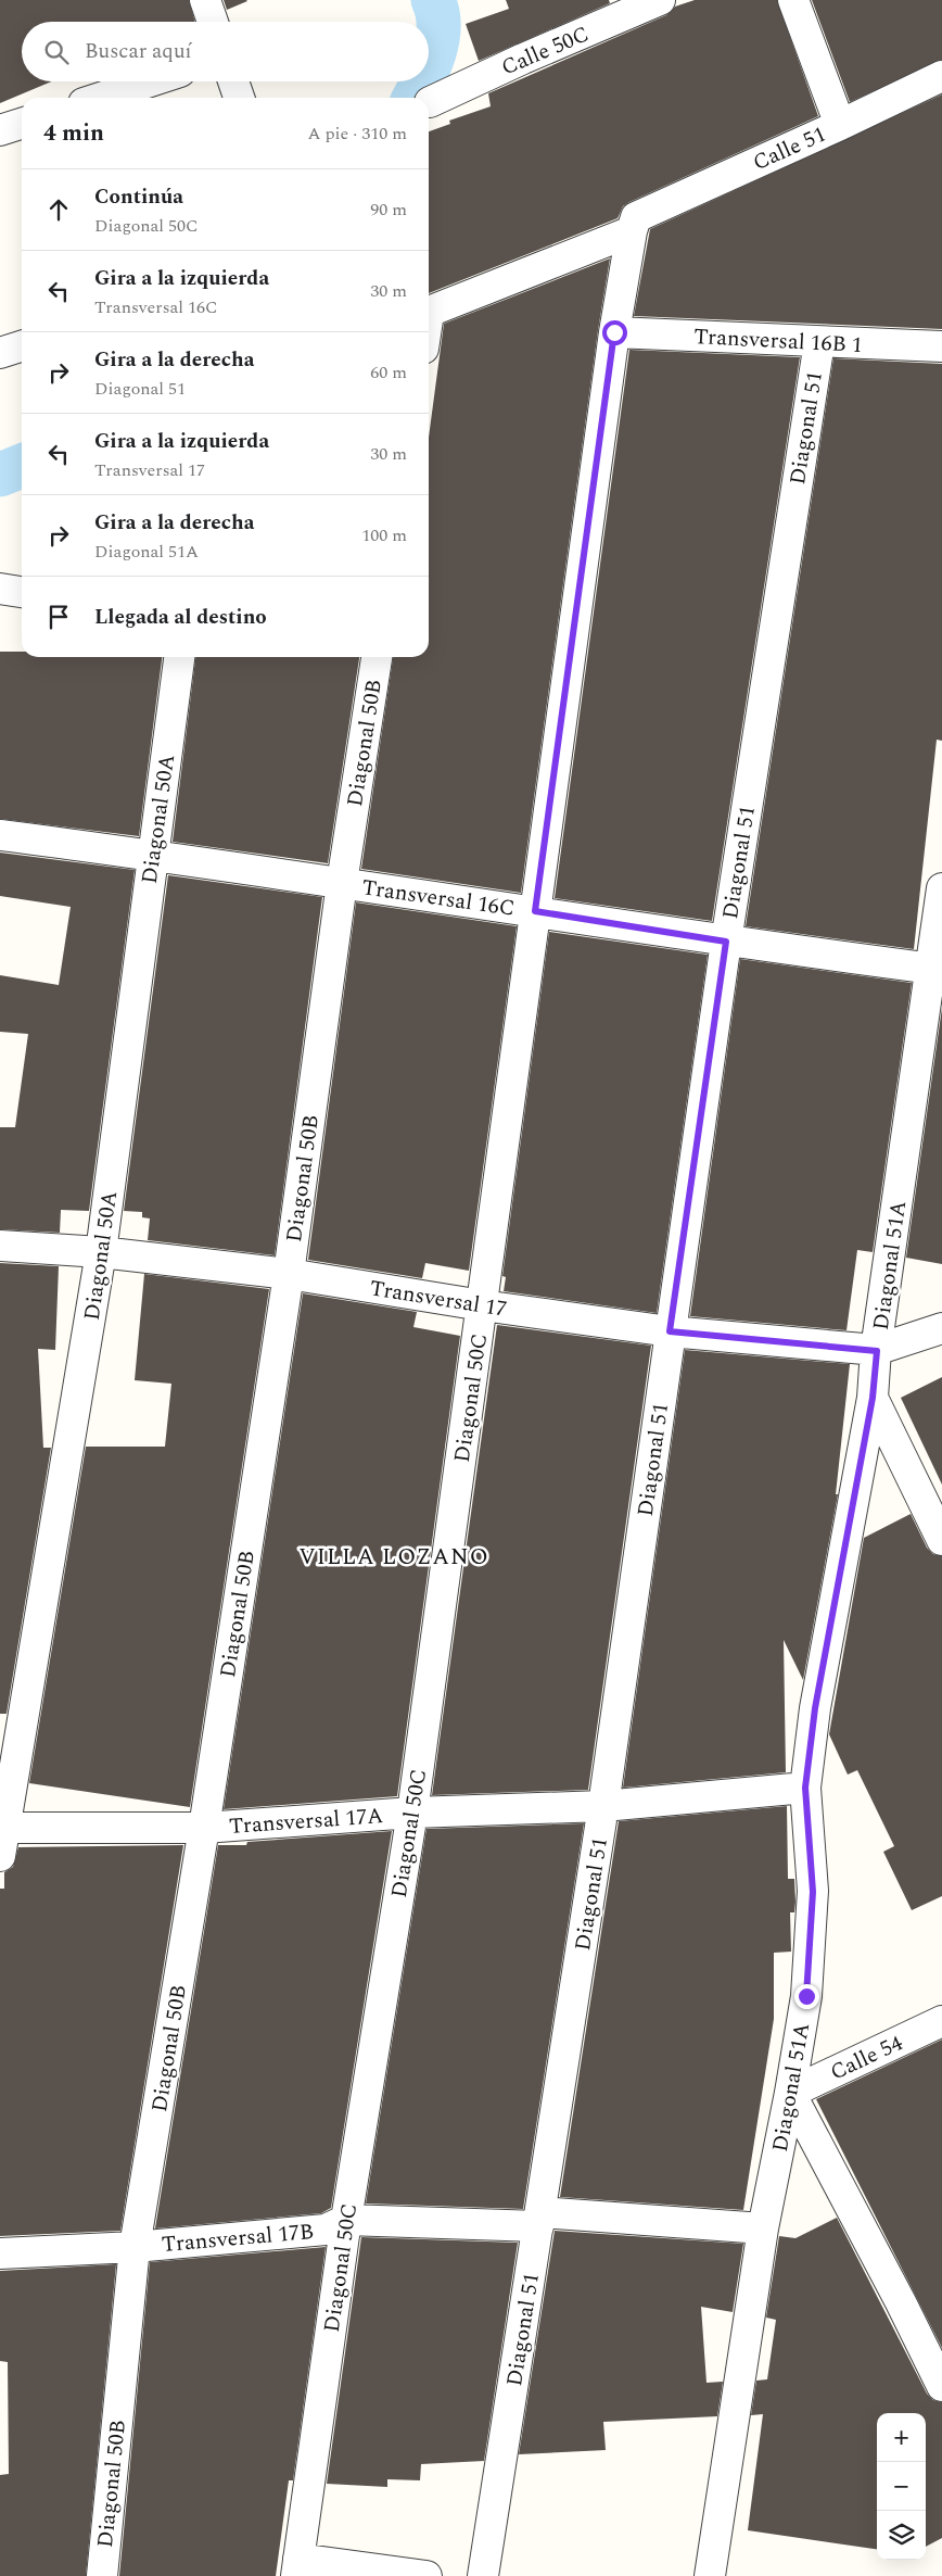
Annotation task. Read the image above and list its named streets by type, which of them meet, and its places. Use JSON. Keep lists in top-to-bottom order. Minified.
{"streets":{"street":["Calle 50C","Calle 51","Transversal 16B 1","Diagonal 51","Diagonal 50B","Diagonal 50A","Transversal 16C","Diagonal 51A","Transversal 17","Diagonal 50C","Transversal 17A","Calle 54","Transversal 17B"]},"crossings":[["Calle 51","Diagonal 50C"],["Transversal 16B 1","Diagonal 51"],["Transversal 16B 1","Diagonal 50C"],["Diagonal 51","Transversal 16C"],["Diagonal 51","Transversal 17"],["Diagonal 51","Transversal 17A"],["Diagonal 51","Transversal 17B"],["Diagonal 50B","Transversal 16C"],["Diagonal 50B","Transversal 17"],["Diagonal 50B","Transversal 17A"],["Diagonal 50B","Transversal 17B"],["Diagonal 50A","Transversal 16C"],["Diagonal 50A","Transversal 17"],["Diagonal 50A","Transversal 17A"],["Transversal 16C","Diagonal 51A"],["Transversal 16C","Diagonal 50C"],["Diagonal 51A","Transversal 17"],["Diagonal 51A","Transversal 17A"],["Diagonal 51A","Calle 54"],["Diagonal 51A","Transversal 17B"],["Transversal 17","Diagonal 50C"],["Diagonal 50C","Transversal 17A"],["Diagonal 50C","Transversal 17B"]],"districts":["VILLA LOZANO"],"page":{"search":"Buscar aquí","heading":["4 min","A pie · 310 m"],"list":[["Continúa","Diagonal 50C","90 m"],["Gira a la izquierda","Transversal 16C","30 m"],["Gira a la derecha","Diagonal 51","60 m"],["Gira a la izquierda","Transversal 17","30 m"],["Gira a la derecha","Diagonal 51A","100 m"],"Llegada al destino"],"map_buttons":["+","−"]}}
